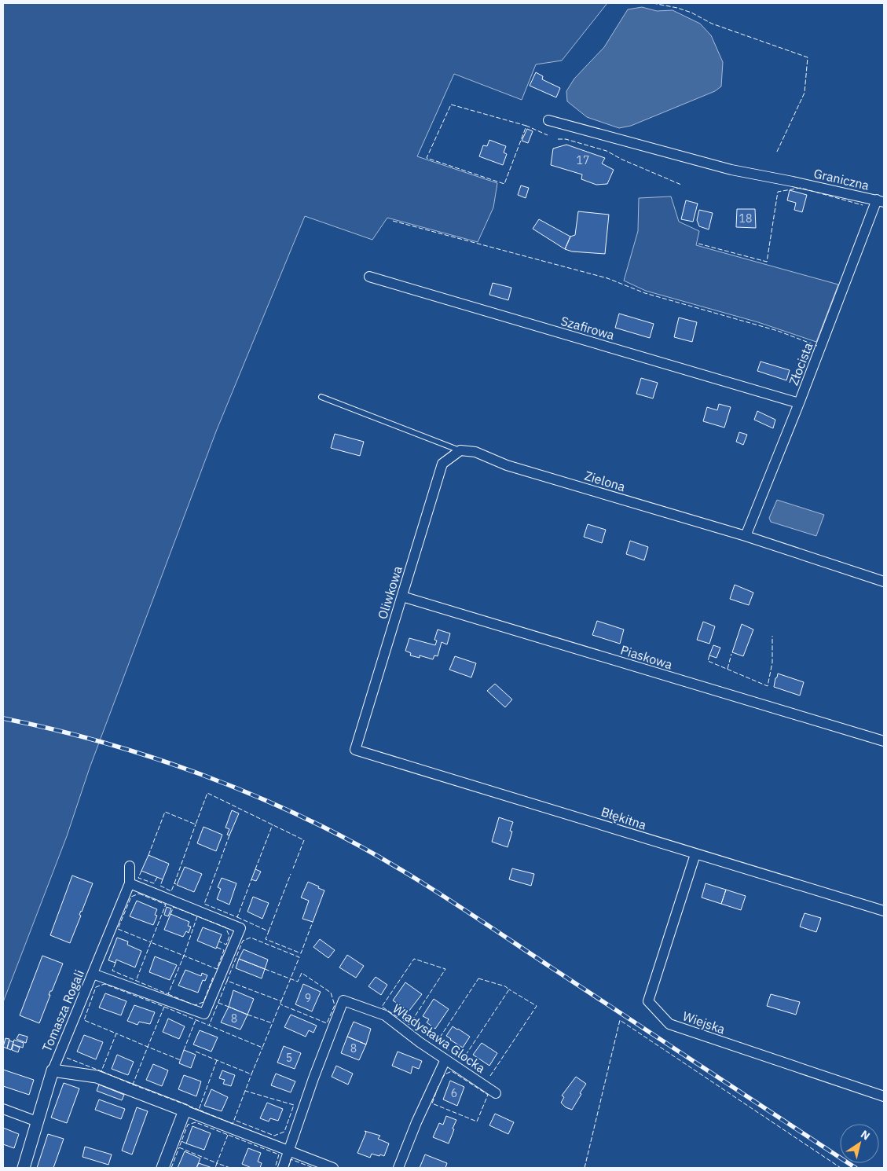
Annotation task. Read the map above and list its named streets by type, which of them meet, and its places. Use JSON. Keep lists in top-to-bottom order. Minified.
{"streets":{"street":["Graniczna","Szafirowa","Złocista","Zielona","Oliwkowa","Piaskowa","Błękitna","Tomasza Rogali","Wiejska","Władysława Glocka"]},"crossings":[["Graniczna","Złocista"],["Szafirowa","Złocista"],["Złocista","Zielona"],["Zielona","Oliwkowa"],["Oliwkowa","Piaskowa"],["Oliwkowa","Błękitna"],["Błękitna","Wiejska"]],"house_numbers":["17","18","9","8","8","5","6"],"north":"top right"}
